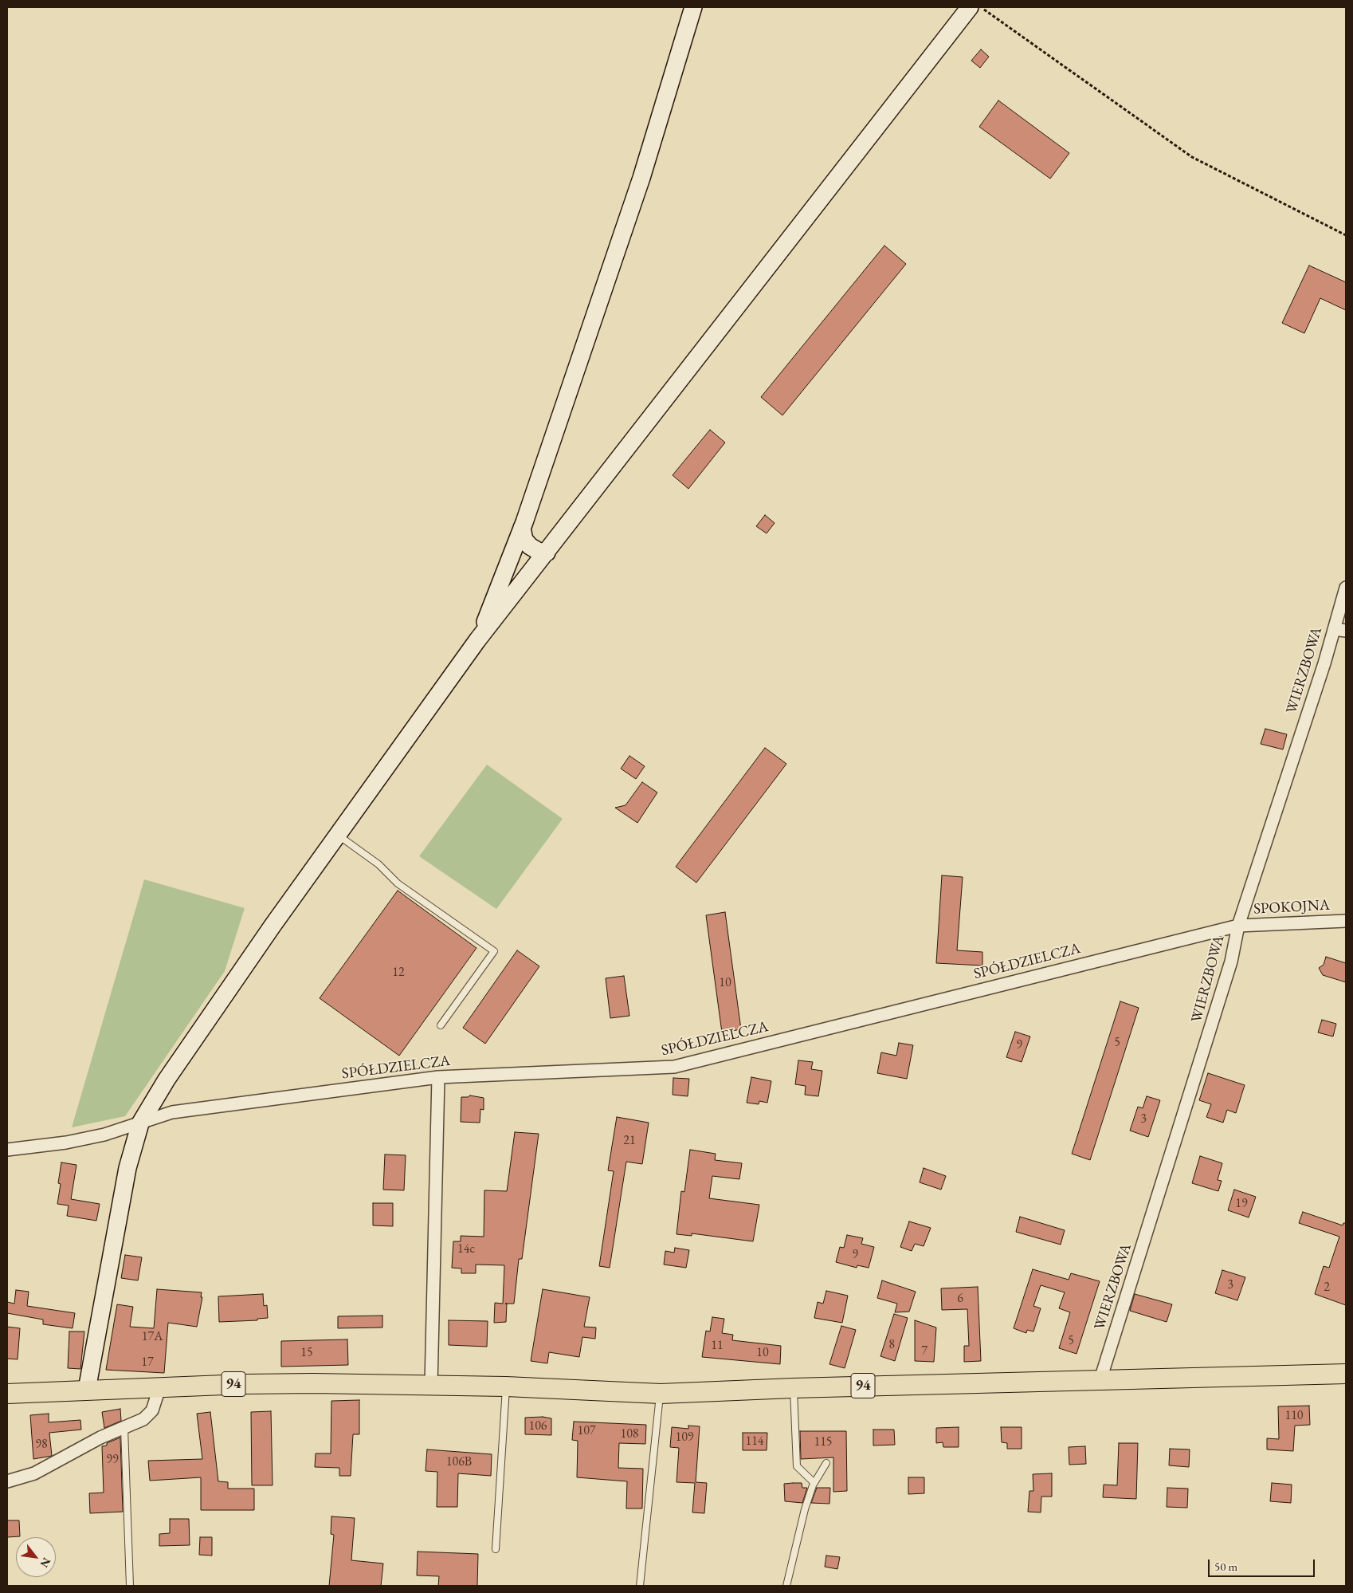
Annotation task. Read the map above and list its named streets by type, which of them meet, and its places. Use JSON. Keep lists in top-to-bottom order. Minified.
{"streets":{"main road":["94"],"street":["WIERZBOWA","SPOKOJNA","SPÓŁDZIELCZA"]},"crossings":[["WIERZBOWA","SPOKOJNA"],["WIERZBOWA","SPÓŁDZIELCZA"],["WIERZBOWA","94"],["SPOKOJNA","SPÓŁDZIELCZA"]],"house_numbers":["12","10","5","9","3","21","19","14c","9","3","2","6","17A","5","8","11","7","15","10","17","110","106","107","108","109","114","115","98","99","106B"],"scale_bar":"50 m","north":"bottom right"}
